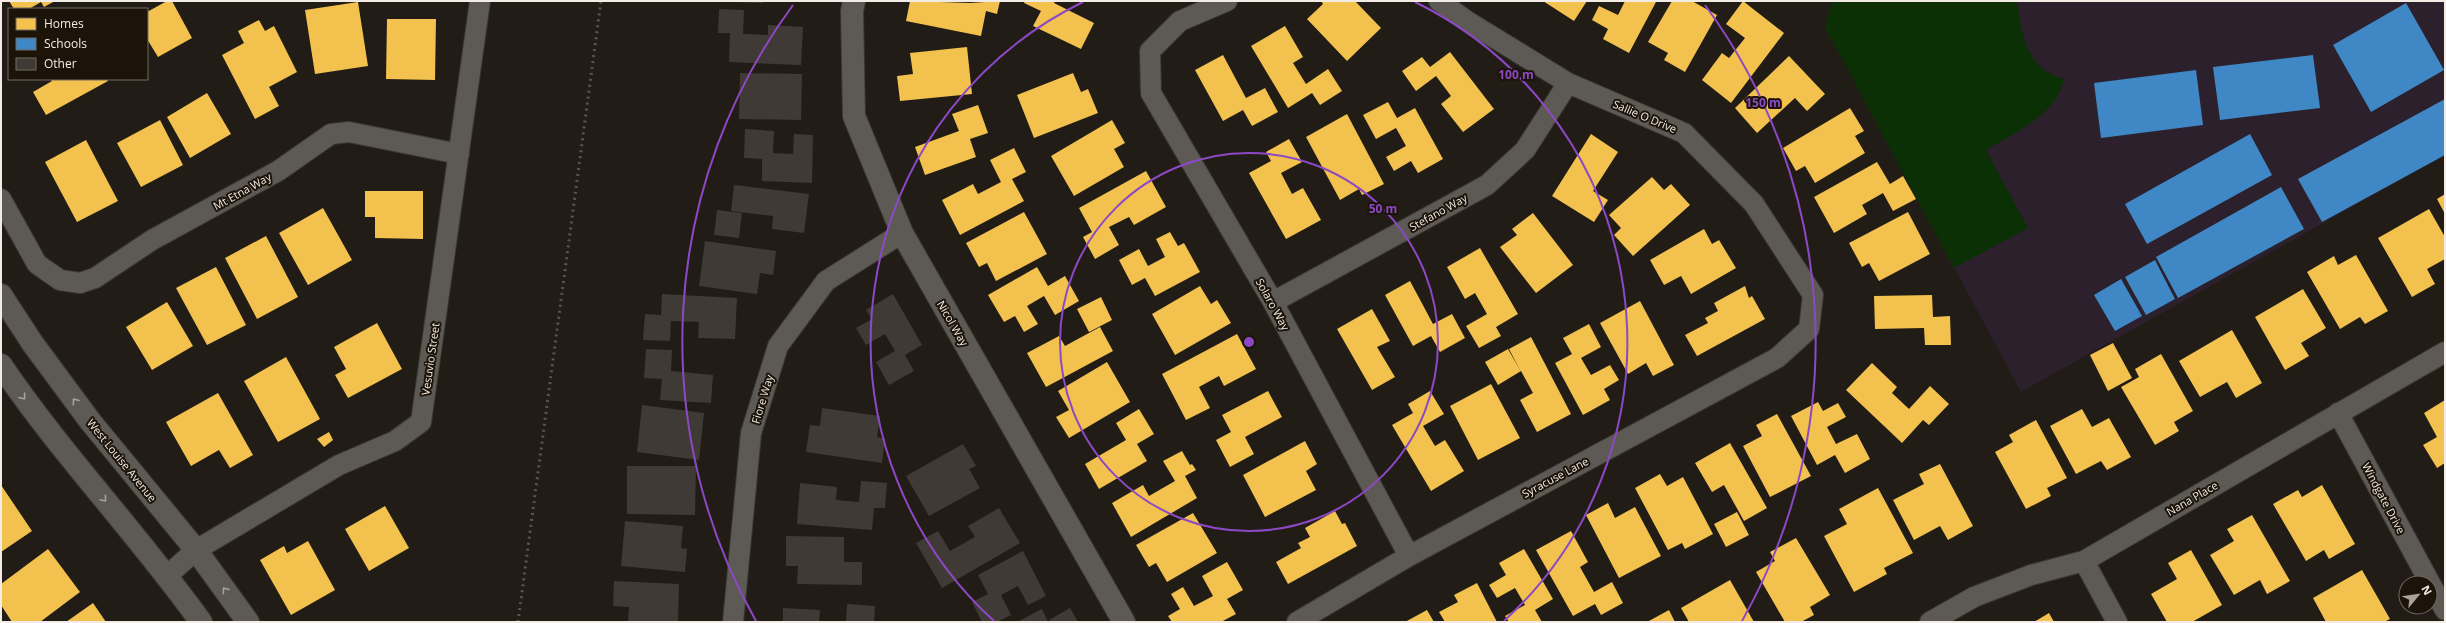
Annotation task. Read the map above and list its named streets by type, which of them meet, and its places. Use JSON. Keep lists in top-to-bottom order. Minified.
{"streets":{"main road":["Nicol Way","West Louise Avenue"],"street":["Sallie O Drive","Mt Etna Way","Stefano Way","Solaro Way","Vesuvio Street","Fiore Way","Syracuse Lane","Nana Place","Windgate Drive"]},"crossings":[["Sallie O Drive","Stefano Way"],["Sallie O Drive","Syracuse Lane"],["Mt Etna Way","Vesuvio Street"],["Stefano Way","Solaro Way"],["Solaro Way","Syracuse Lane"],["Nicol Way","Fiore Way"],["Vesuvio Street","West Louise Avenue"],["Nana Place","Windgate Drive"]],"legend":["Homes","Schools","Other"],"north":"top right","rings":["100 m","150 m","50 m"]}
